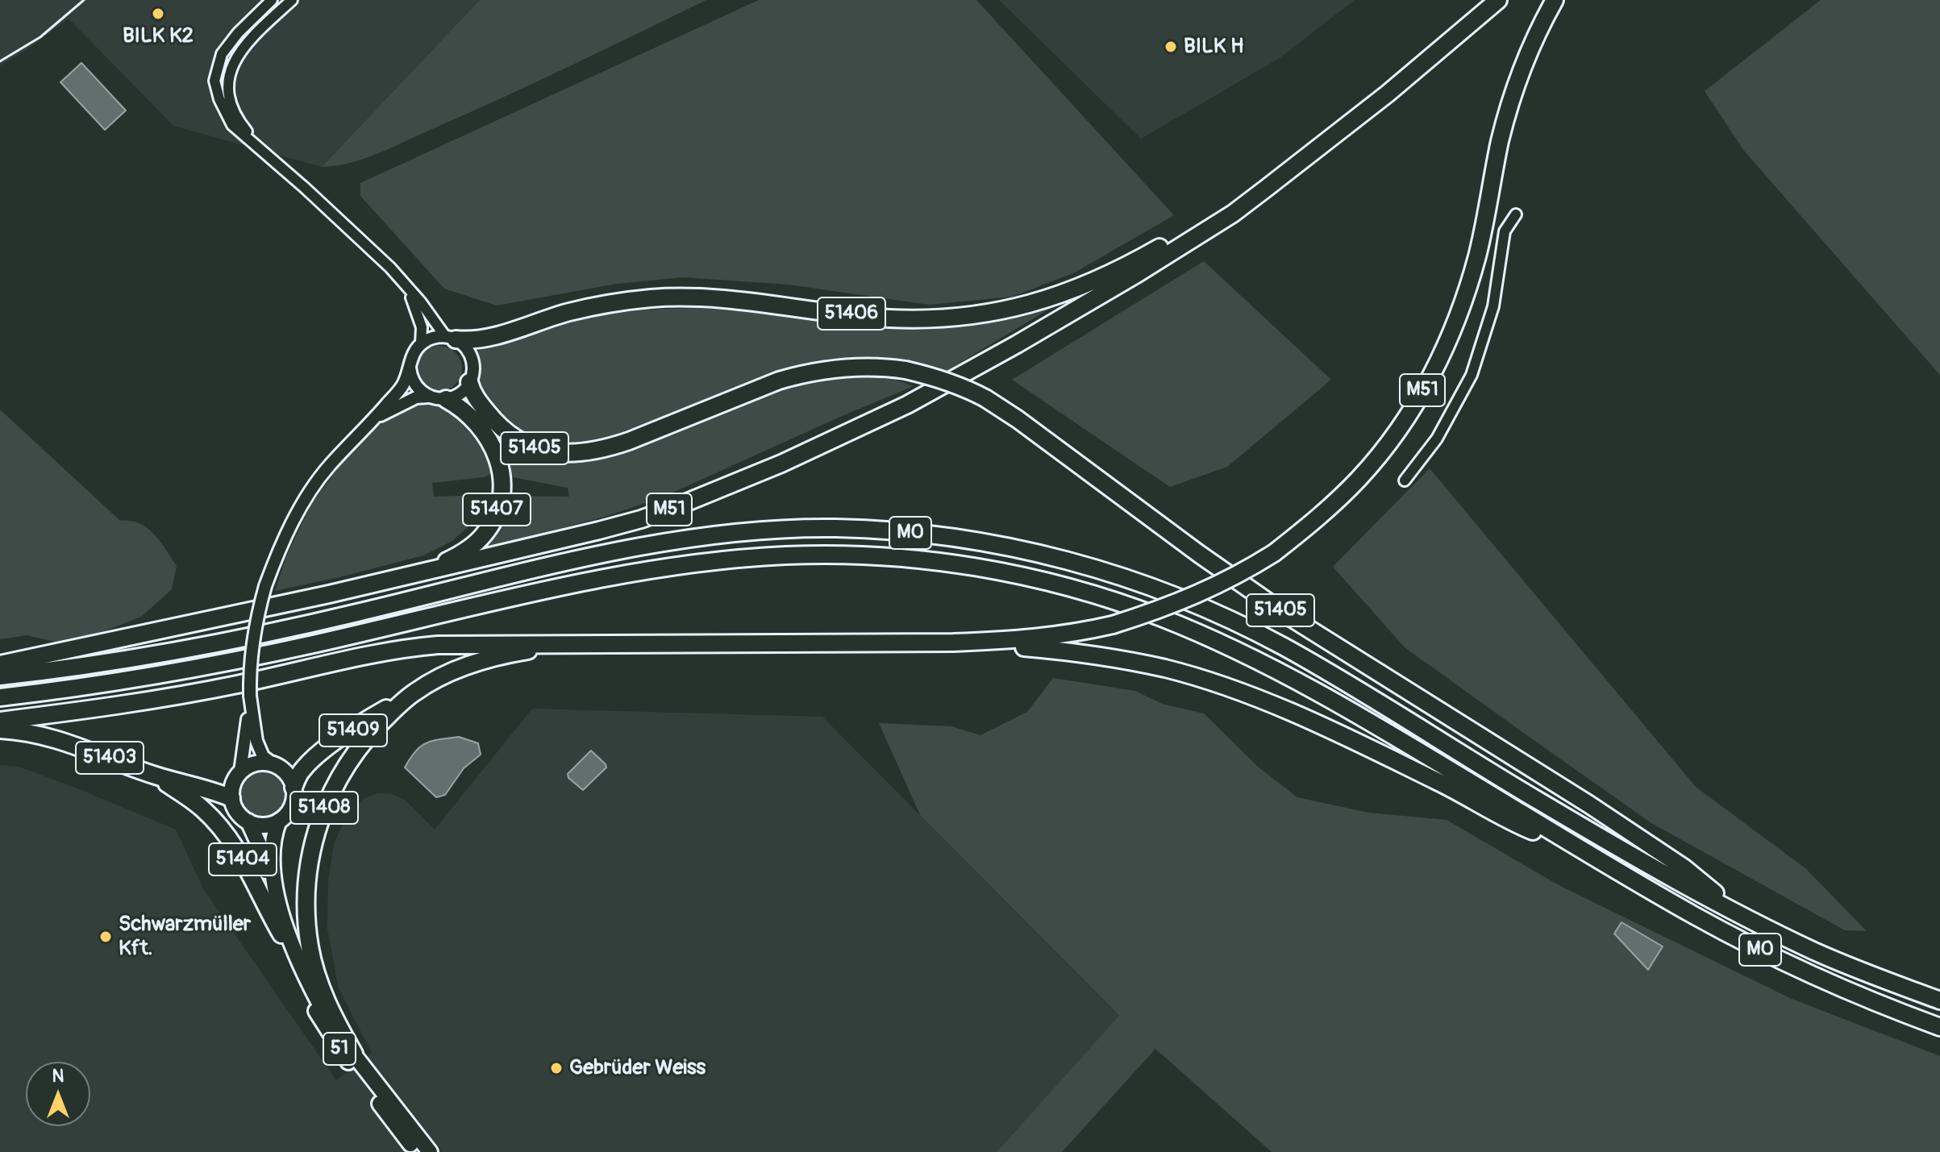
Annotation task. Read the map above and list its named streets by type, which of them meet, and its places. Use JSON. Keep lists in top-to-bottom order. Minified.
{"streets":{"highway":["51406","M51","51405","51407","M0","51409","51403","51408","51404"],"main road":["51"]},"crossings":[["51406","M51"],["51406","51405"],["51406","51407"],["M51","51407"],["51405","51407"],["51405","M0"],["51409","51403"],["51409","51408"],["51409","51"],["51403","51404"],["51403","51"],["51408","51"],["51404","51"]],"places":["BILK K2","BILK H","Schwarzmüller Kft.","Gebrüder Weiss"],"north":"top"}
